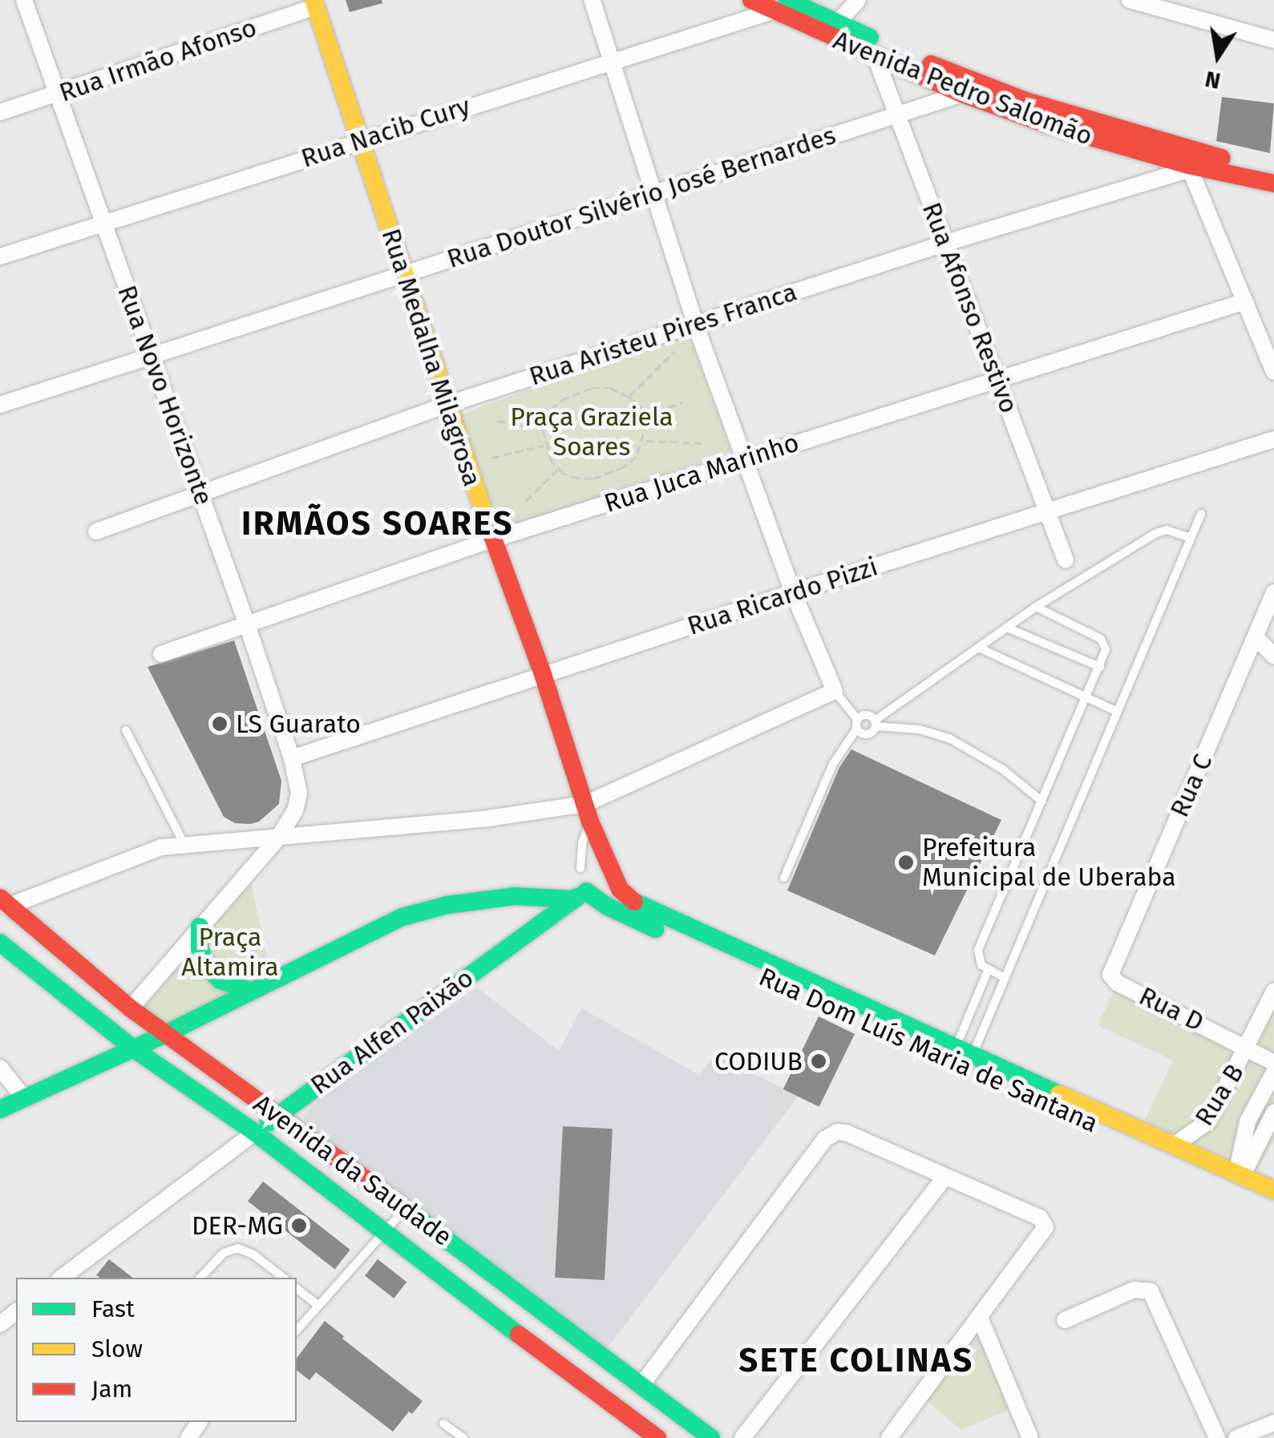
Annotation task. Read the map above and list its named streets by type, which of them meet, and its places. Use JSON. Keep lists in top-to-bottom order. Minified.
{"streets":{"street":["Rua Irmão Afonso","Avenida Pedro Salomão","Rua Nacib Cury","Rua Doutor Silvério José Bernardes","Rua Afonso Restivo","Rua Aristeu Pires Franca","Rua Medalha Milagrosa","Rua Novo Horizonte","Rua Juca Marinho","Rua Ricardo Pizzi","Rua C","Rua D","Rua Alfen Paixão","Rua Dom Luís Maria de Santana","Rua B","Avenida da Saudade"]},"crossings":[["Rua Irmão Afonso","Rua Medalha Milagrosa"],["Rua Irmão Afonso","Rua Novo Horizonte"],["Avenida Pedro Salomão","Rua Nacib Cury"],["Avenida Pedro Salomão","Rua Doutor Silvério José Bernardes"],["Avenida Pedro Salomão","Rua Afonso Restivo"],["Avenida Pedro Salomão","Rua Aristeu Pires Franca"],["Rua Nacib Cury","Rua Medalha Milagrosa"],["Rua Nacib Cury","Rua Novo Horizonte"],["Rua Doutor Silvério José Bernardes","Rua Afonso Restivo"],["Rua Doutor Silvério José Bernardes","Rua Medalha Milagrosa"],["Rua Doutor Silvério José Bernardes","Rua Novo Horizonte"],["Rua Afonso Restivo","Rua Aristeu Pires Franca"],["Rua Afonso Restivo","Rua Juca Marinho"],["Rua Afonso Restivo","Rua Ricardo Pizzi"],["Rua Aristeu Pires Franca","Rua Medalha Milagrosa"],["Rua Aristeu Pires Franca","Rua Novo Horizonte"],["Rua Medalha Milagrosa","Rua Juca Marinho"],["Rua Medalha Milagrosa","Rua Ricardo Pizzi"],["Rua Medalha Milagrosa","Rua Dom Luís Maria de Santana"],["Rua Novo Horizonte","Rua Juca Marinho"],["Rua Novo Horizonte","Rua Ricardo Pizzi"],["Rua C","Rua D"],["Rua D","Rua B"],["Rua Alfen Paixão","Rua Dom Luís Maria de Santana"],["Rua Alfen Paixão","Avenida da Saudade"],["Rua Dom Luís Maria de Santana","Rua B"]],"districts":["IRMÃOS SOARES","SETE COLINAS"],"parks":["Praça Graziela Soares","Praça Altamira"],"places":["LS Guarato","Prefeitura Municipal de Uberaba","CODIUB","DER-MG"],"legend":["Fast","Slow","Jam"],"north":"bottom"}
